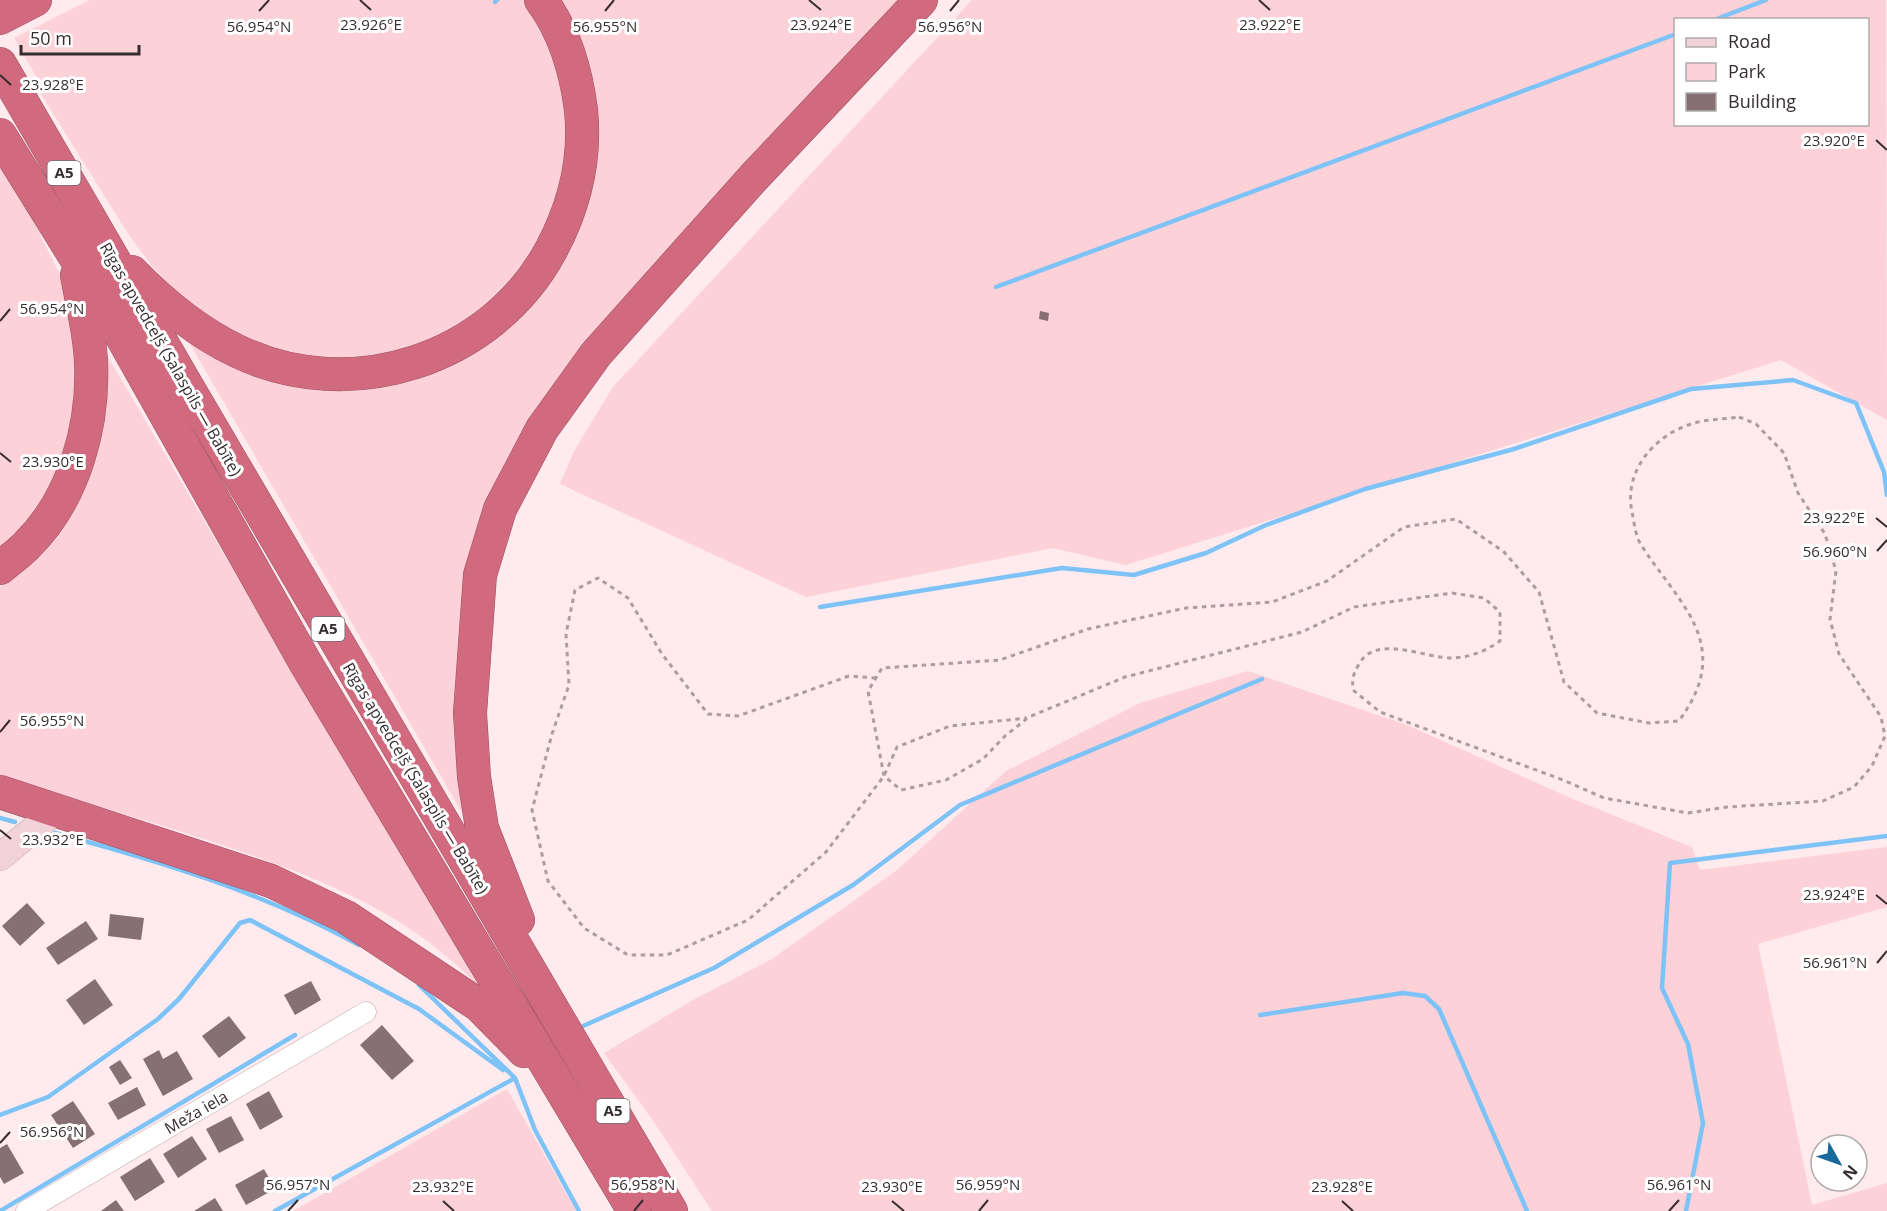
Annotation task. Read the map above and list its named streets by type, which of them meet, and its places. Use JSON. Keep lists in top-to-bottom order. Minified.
{"streets":{"highway":["A5","Rīgas apvedceļš (Salaspils — Babīte)"],"street":["Meža iela"]},"legend":["Road","Park","Building"],"scale_bar":"50 m","north":"bottom right","coordinates":["23.926°E","23.924°E","23.922°E","56.954°N","56.955°N","56.956°N","23.928°E","23.920°E","23.930°E","56.960°N","23.932°E","56.961°N","56.957°N","56.958°N","56.959°N"]}
